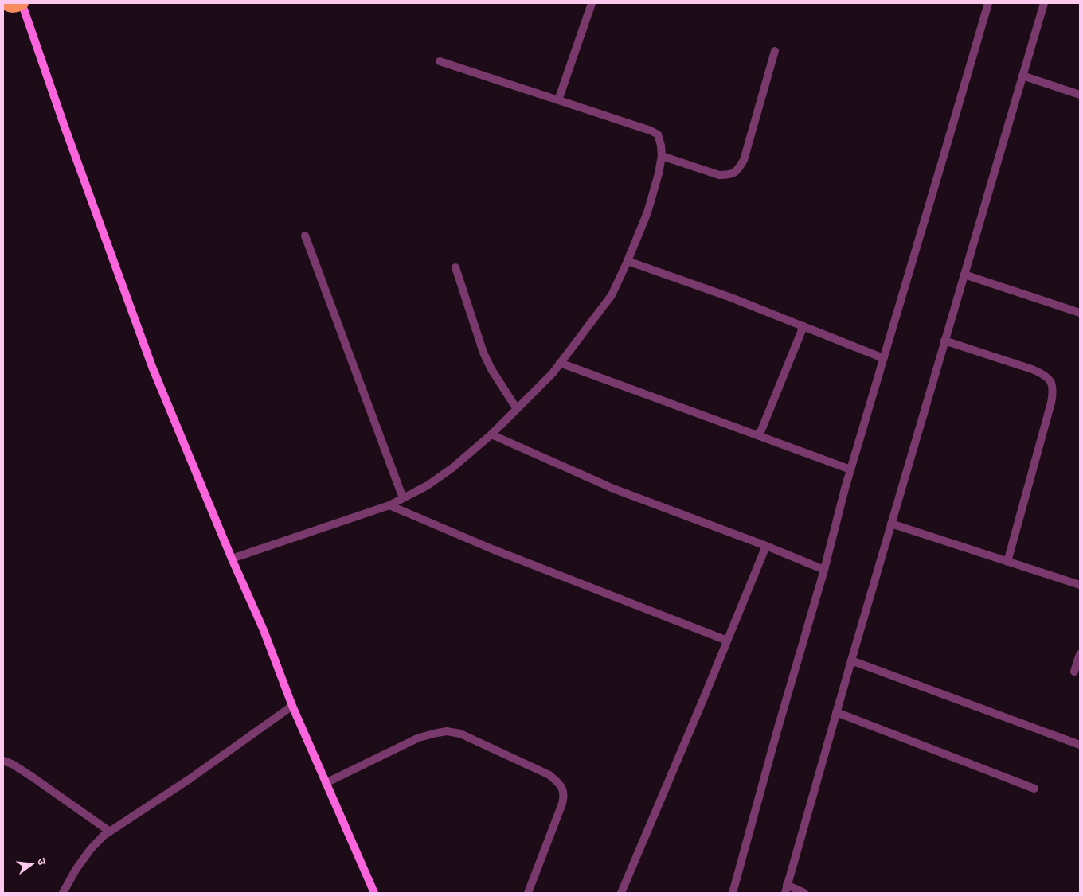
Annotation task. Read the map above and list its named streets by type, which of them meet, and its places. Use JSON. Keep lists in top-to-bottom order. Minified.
{"north":"right"}
